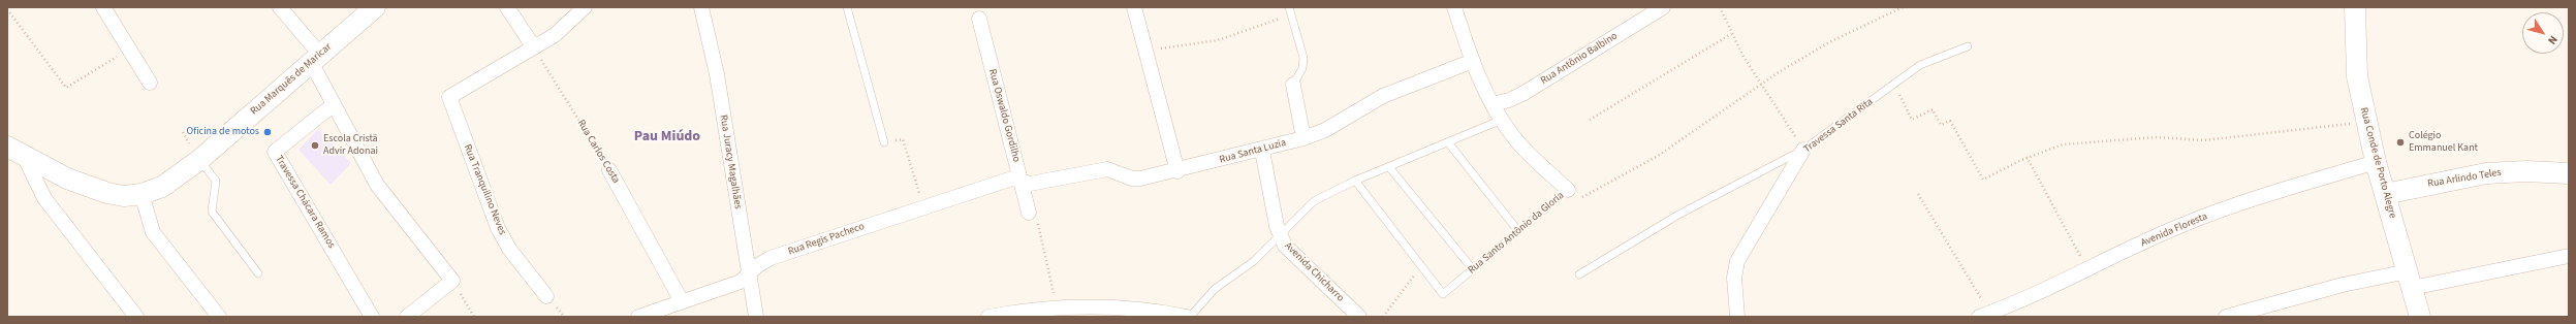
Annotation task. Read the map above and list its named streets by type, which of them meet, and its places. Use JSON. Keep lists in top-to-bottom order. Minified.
{"streets":{"main road":["Rua Marquês de Maricar","Rua Conde de Porto Alegre","Rua Arlindo Teles"],"street":["Rua Antônio Balbino","Rua Oswaldo Gordilho","Travessa Santa Rita","Rua Carlos Costa","Rua Santa Luzia","Rua Juracy Magalhães","Rua Tranquilino Neves","Travessa Chácara Ramos","Avenida Floresta","Rua Santo Antônio da Gloria","Rua Regis Pacheco","Avenida Chicharro"]},"crossings":[["Rua Antônio Balbino","Rua Santo Antônio da Gloria"],["Rua Oswaldo Gordilho","Rua Santa Luzia"],["Rua Oswaldo Gordilho","Rua Regis Pacheco"],["Rua Carlos Costa","Rua Tranquilino Neves"],["Rua Carlos Costa","Rua Regis Pacheco"],["Rua Santa Luzia","Rua Santo Antônio da Gloria"],["Rua Santa Luzia","Rua Regis Pacheco"],["Rua Santa Luzia","Avenida Chicharro"],["Rua Juracy Magalhães","Rua Regis Pacheco"],["Rua Conde de Porto Alegre","Rua Arlindo Teles"],["Rua Conde de Porto Alegre","Avenida Floresta"]],"districts":["Pau Miúdo"],"places":["Oficina de motos","Colégio Emmanuel Kant","Escola Cristã Advir Adonai"],"north":"bottom right"}
